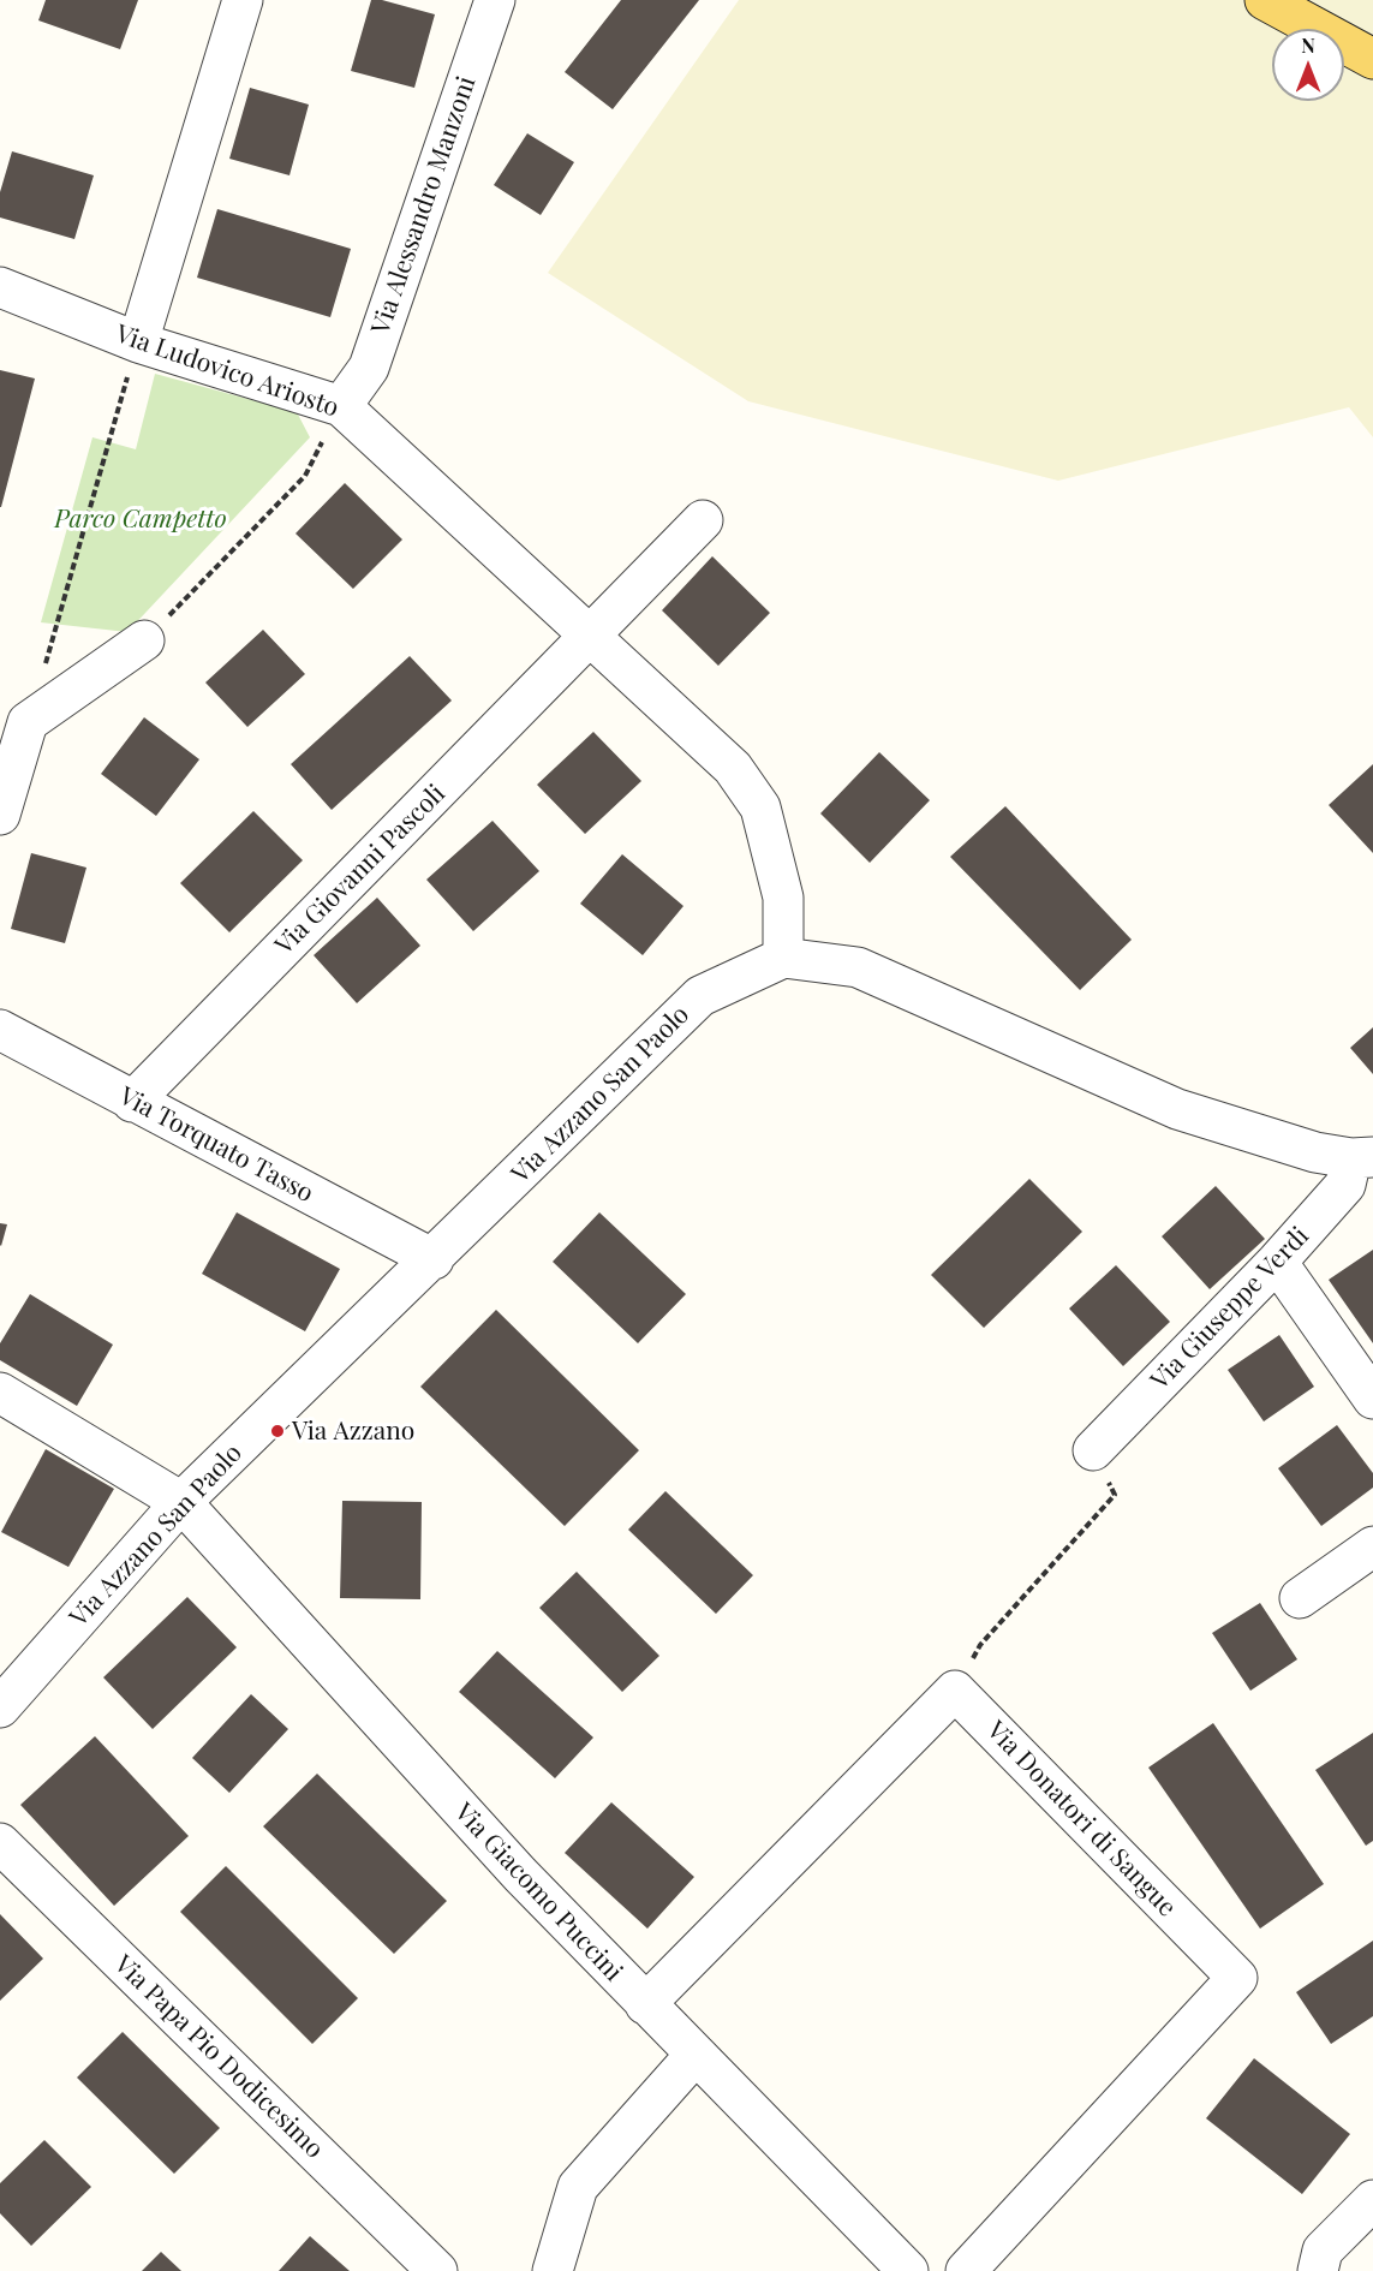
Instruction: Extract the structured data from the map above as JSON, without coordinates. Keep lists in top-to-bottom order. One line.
{"streets":{"street":["Via Alessandro Manzoni","Via Ludovico Ariosto","Via Giovanni Pascoli","Via Azzano San Paolo","Via Torquato Tasso","Via Giuseppe Verdi","Via Donatori di Sangue","Via Giacomo Puccini","Via Papa Pio Dodicesimo"]},"crossings":[["Via Alessandro Manzoni","Via Ludovico Ariosto"],["Via Ludovico Ariosto","Via Giovanni Pascoli"],["Via Ludovico Ariosto","Via Azzano San Paolo"],["Via Giovanni Pascoli","Via Torquato Tasso"],["Via Azzano San Paolo","Via Torquato Tasso"],["Via Azzano San Paolo","Via Giacomo Puccini"]],"parks":["Parco Campetto"],"places":["Via Azzano"],"north":"top"}
